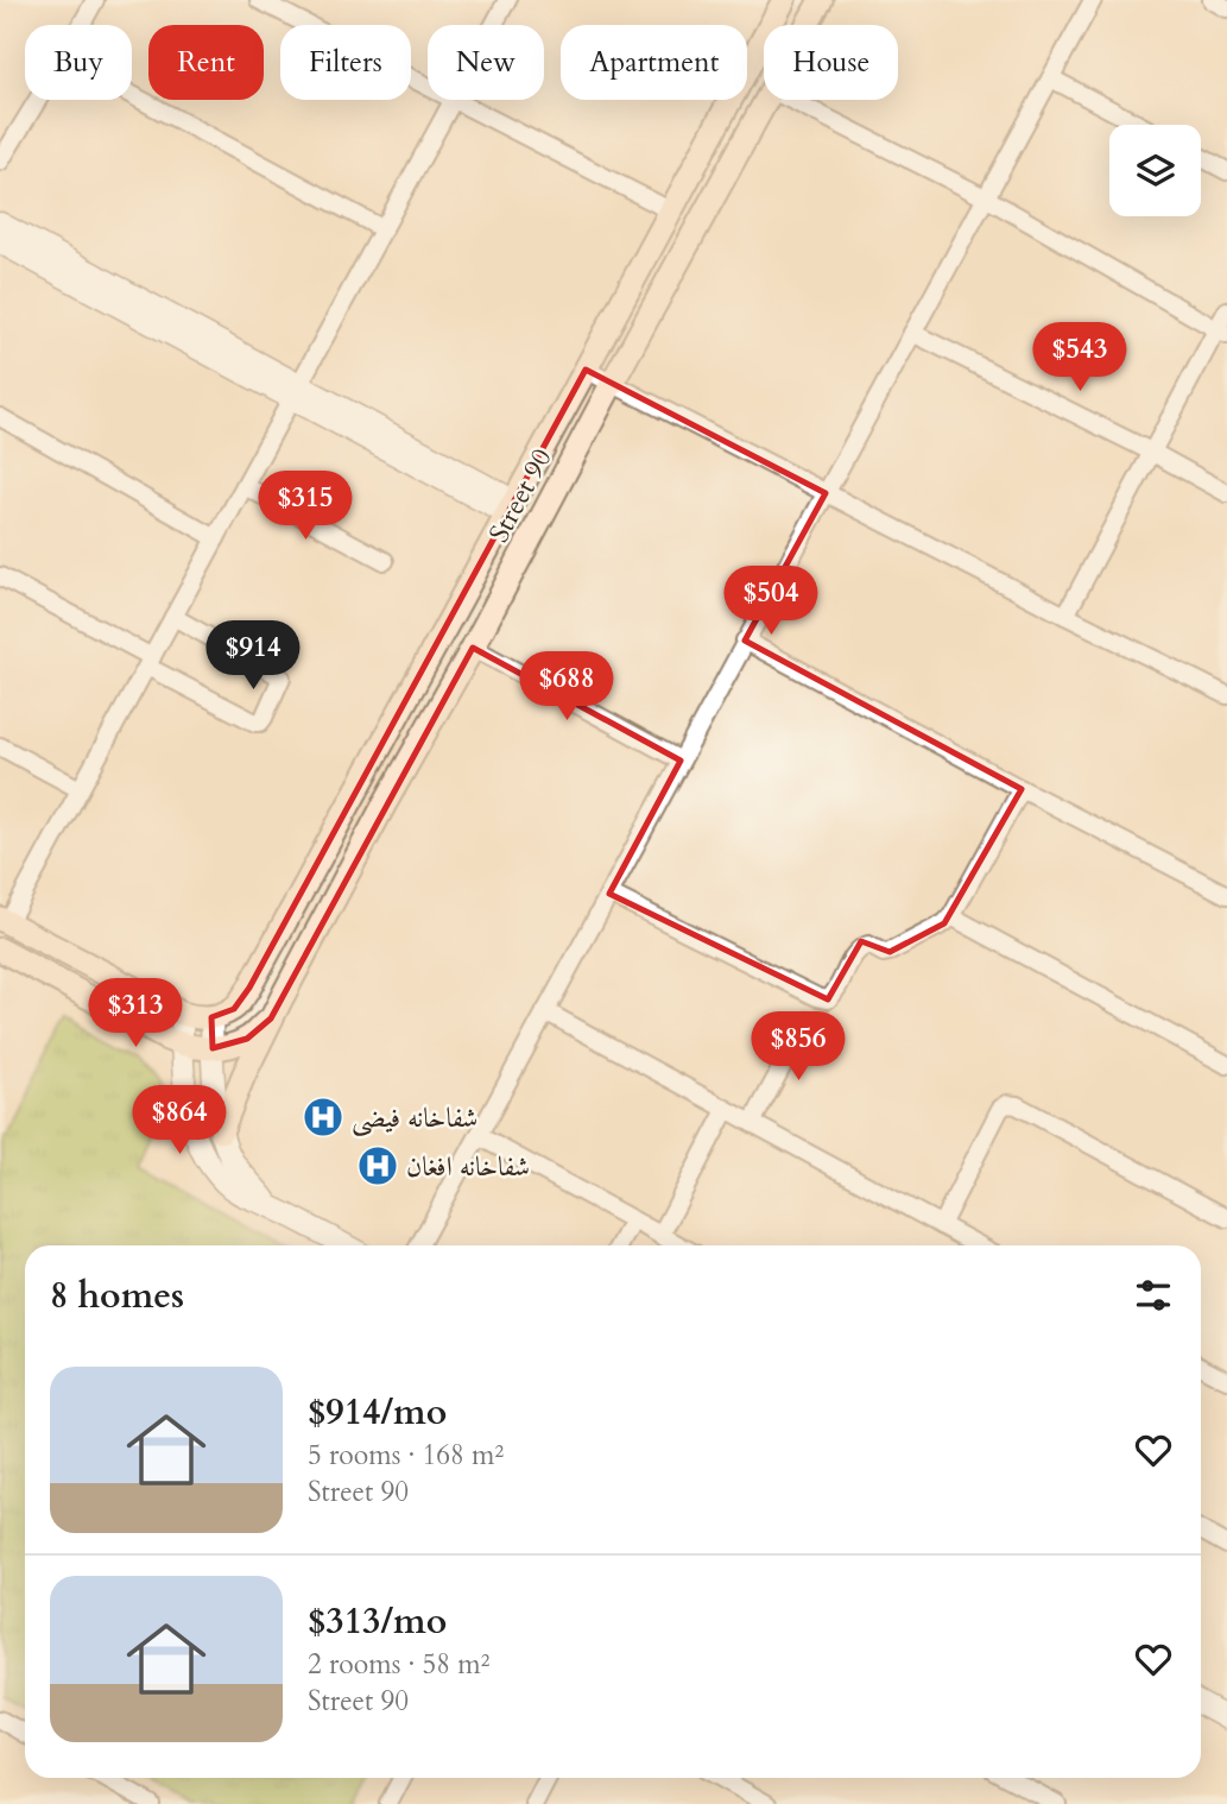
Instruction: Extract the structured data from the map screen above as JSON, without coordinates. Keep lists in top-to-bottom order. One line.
{"streets":{"main road":["Street 90"]},"places":{"hospital":["شفاخانه فیضی","شفاخانه افغان"]},"page":{"chip":["Buy","Rent","Filters","New","Apartment","House"],"price":["$543","$315","$504","$914","$688","$313","$856","$864"],"heading":"8 homes","list":[{"name":"$914/mo","note":"5 rooms · 168 m² · Street 90"},{"name":"$313/mo","note":"2 rooms · 58 m² · Street 90"}]}}
